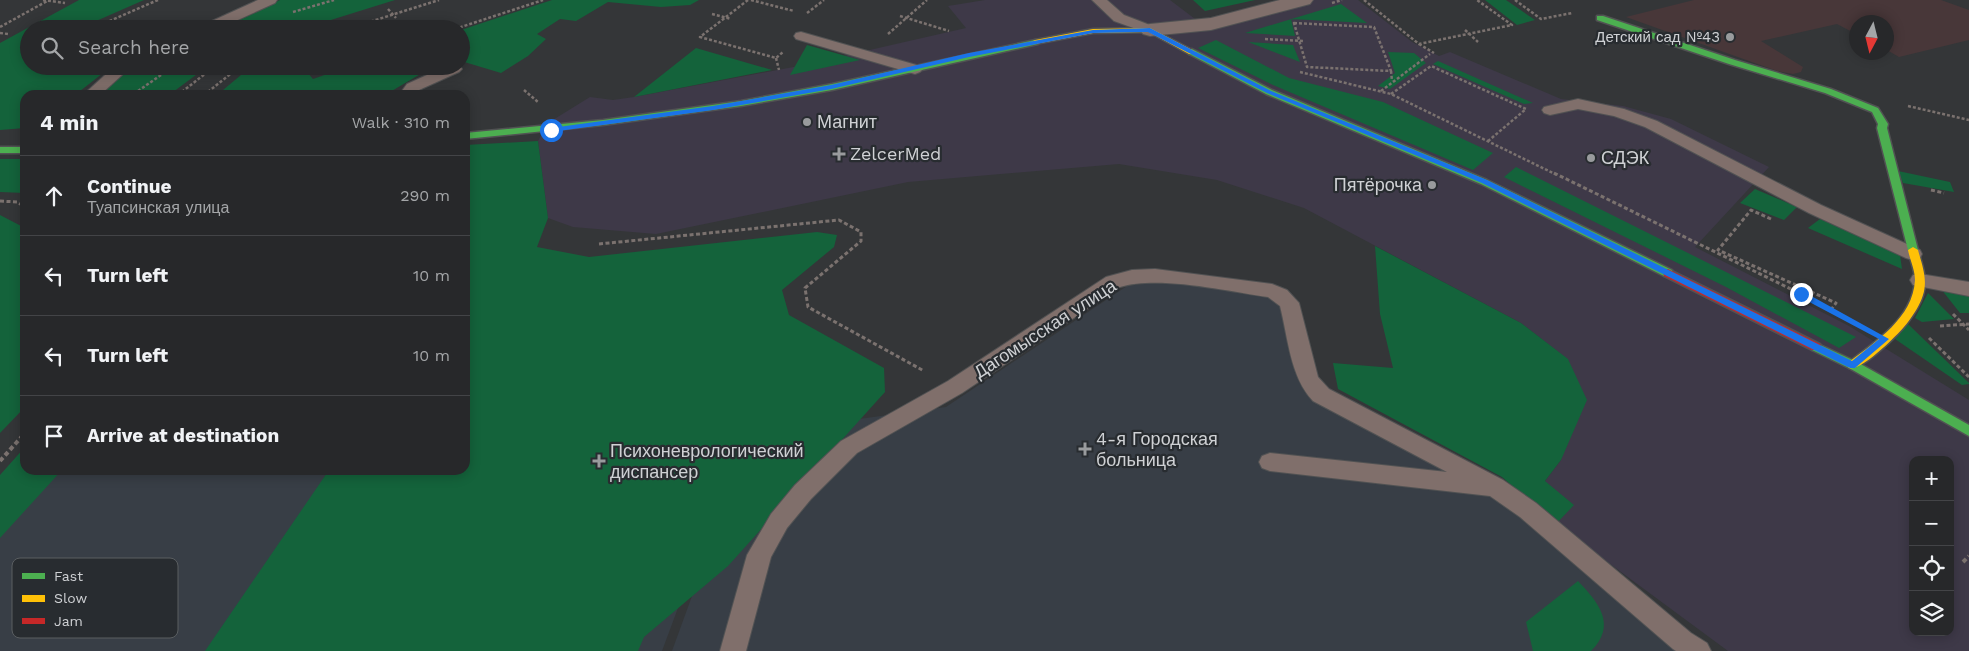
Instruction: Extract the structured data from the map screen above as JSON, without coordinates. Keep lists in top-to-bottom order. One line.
{"streets":{"lane":["Дагомысская улица"]},"places":{"other":["Детский сад №43","Магнит","СДЭК","Пятёрочка"],"health":["ZelcerMed","4-я Городская больница","Психоневрологический диспансер"]},"legend":["Fast","Slow","Jam"],"north":"bottom","page":{"search":"Search here","heading":["4 min","Walk · 310 m"],"list":[["Continue","Туапсинская улица","290 m"],["Turn left","10 m"],["Turn left","10 m"],"Arrive at destination"],"map_buttons":["+","−"]}}
